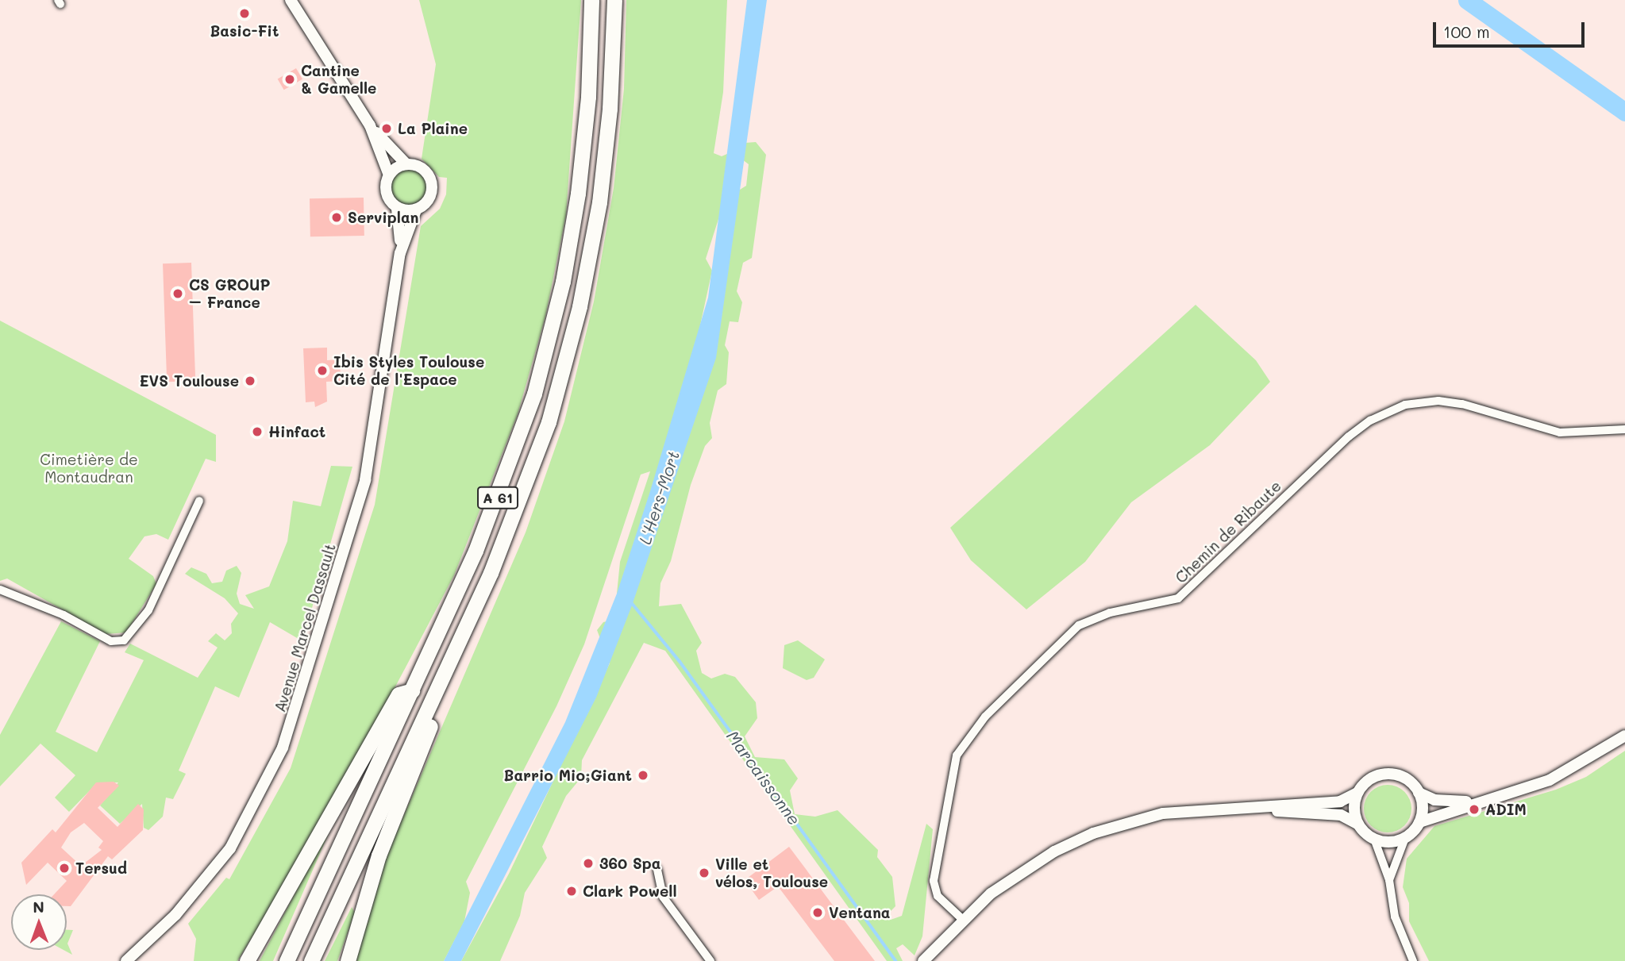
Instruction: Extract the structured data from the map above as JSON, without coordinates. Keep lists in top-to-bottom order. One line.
{"streets":{"highway":["A 61"],"street":["Chemin de Ribaute","Avenue Marcel Dassault"]},"water":["L'Hers-Mort","Marcaissonne"],"parks":["Cimetière de Montaudran"],"places":["Basic-Fit","Cantine & Gamelle","La Plaine","Serviplan","CS GROUP – France","Ibis Styles Toulouse Cité de l'Espace","EVS Toulouse","Hinfact","Barrio Mio;Giant","ADIM","360 Spa","Tersud","Ville et vélos, Toulouse","Clark Powell","Ventana"],"scale_bar":"100 m","north":"top"}
